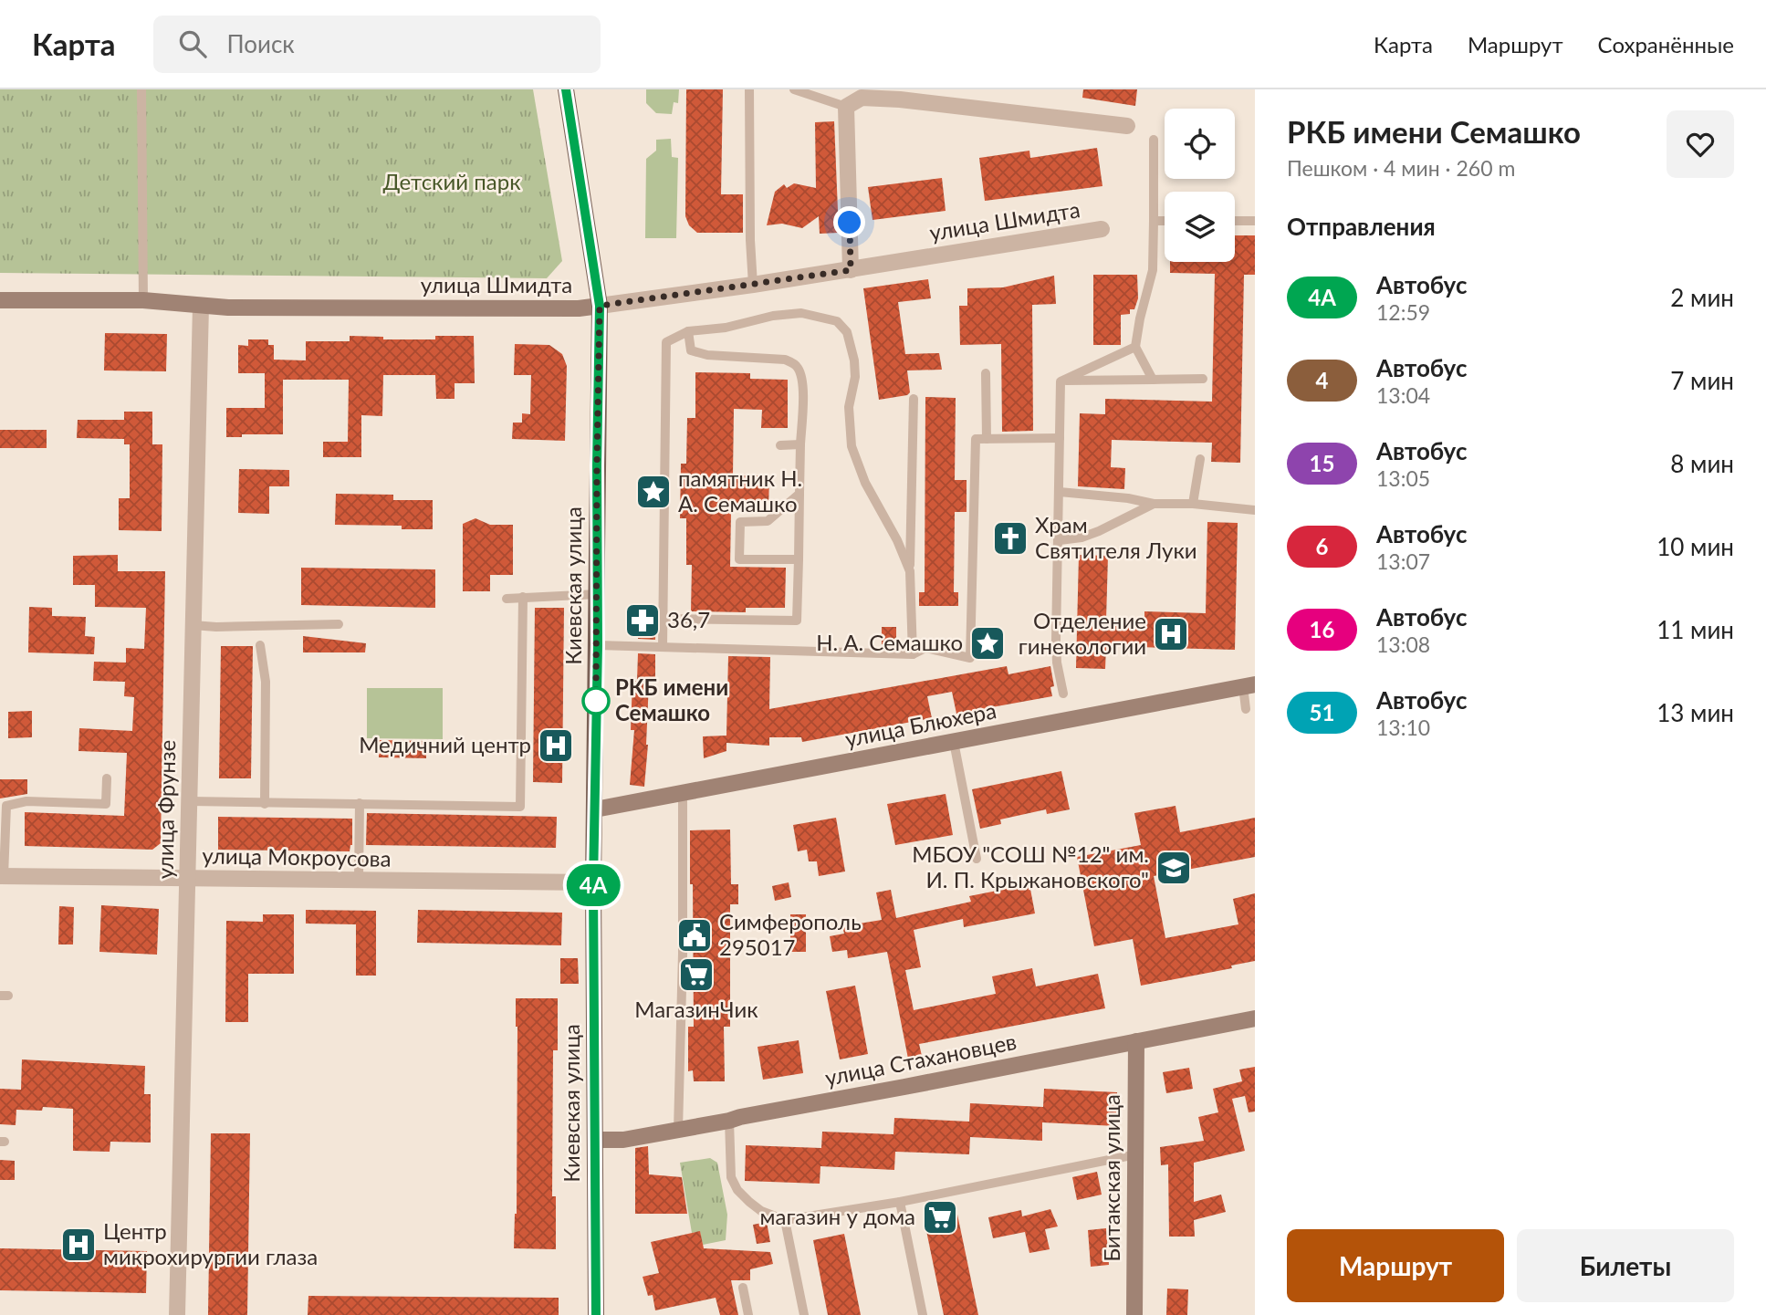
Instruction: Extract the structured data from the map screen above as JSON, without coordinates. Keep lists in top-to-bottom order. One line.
{"streets":{"main road":["Киевская улица"],"street":["улица Шмидта","улица Блюхера","улица Фрунзе","улица Мокроусова","улица Стахановцев","Битакская улица"]},"crossings":[["улица Шмидта","Киевская улица"],["улица Шмидта","улица Фрунзе"],["Киевская улица","улица Блюхера"],["Киевская улица","улица Мокроусова"],["Киевская улица","улица Стахановцев"],["улица Фрунзе","улица Мокроусова"],["улица Стахановцев","Битакская улица"]],"parks":["Детский парк"],"places":{"place":["памятник Н. А. Семашко","Н. А. Семашко"],"church":["Храм Святителя Луки"],"pharmacy":["36,7"],"hospital":["Отделение гинекологии","Медичний центр","Центр микрохирургии глаза"],"other":["РКБ имени Семашко"],"school or university":["МБОУ \"СОШ №12\" им. И. П. Крыжановского\""],"public building":["Симферополь 295017"],"supermarket":["МагазинЧик","магазин у дома"]},"lines":["bus line 4А"],"page":{"header":"Карта","search":"Поиск","nav":["Карта","Маршрут","Сохранённые"],"on_map":"4А","heading":[["РКБ имени Семашко","Пешком · 4 мин · 260 m"],"Отправления"],"list":[{"mark":"4А","name":"Автобус","note":"12:59","value":"2 мин"},{"mark":"4","name":"Автобус","note":"13:04","value":"7 мин"},{"mark":"15","name":"Автобус","note":"13:05","value":"8 мин"},{"mark":"6","name":"Автобус","note":"13:07","value":"10 мин"},{"mark":"16","name":"Автобус","note":"13:08","value":"11 мин"},{"mark":"51","name":"Автобус","note":"13:10","value":"13 мин"}],"buttons":["Маршрут","Билеты"]}}
